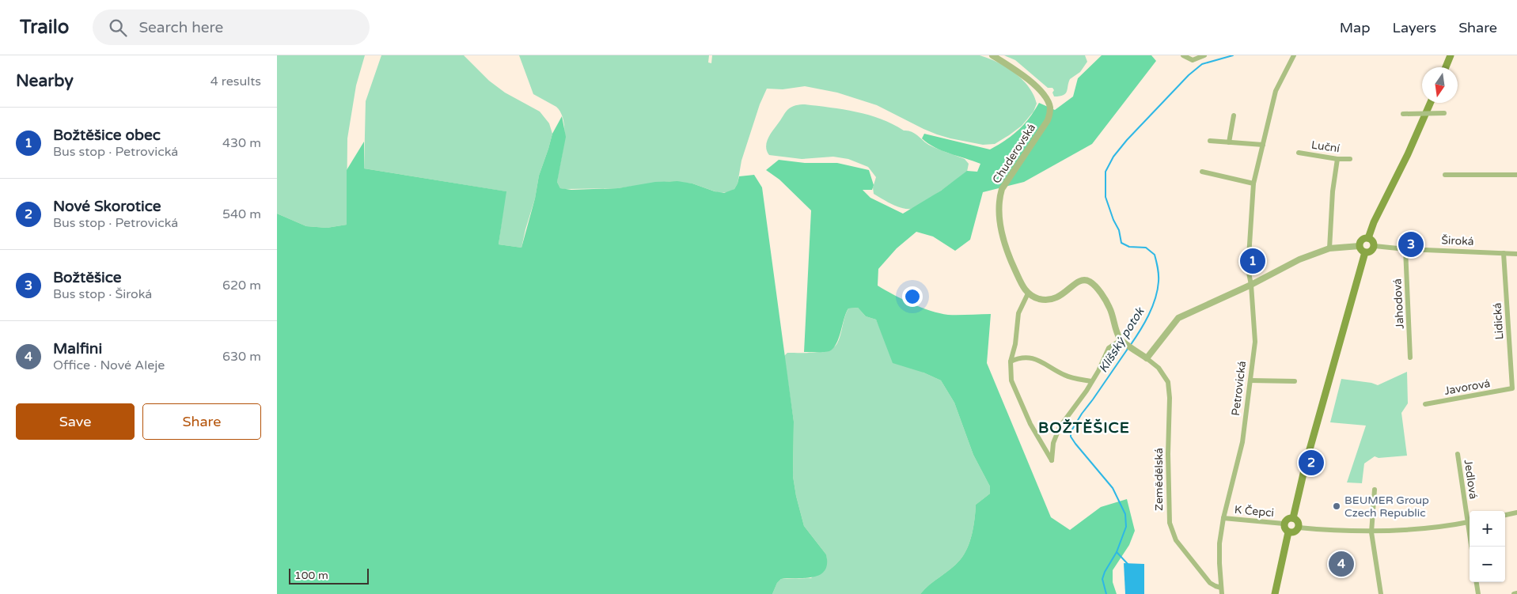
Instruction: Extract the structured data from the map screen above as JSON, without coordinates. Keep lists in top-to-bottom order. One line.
{"streets":{"street":["Luční","Chuderovská","Široká","Jahodová","Lidická","Javorová","Petrovická","Zemědělská","Jedlová","K Čepci"]},"crossings":[["Široká","Jahodová"],["Široká","Lidická"],["Lidická","Javorová"],["Petrovická","Zemědělská"],["Petrovická","K Čepci"]],"districts":["BOŽTĚŠICE"],"water":["Klíšský potok"],"places":["BEUMER Group Czech Republic"],"scale_bar":"100 m","north":"bottom","page":{"header":"Trailo","search":"Search here","nav":["Map","Layers","Share"],"heading":["Nearby","4 results"],"list":[{"mark":"1","name":"Božtěšice obec","note":"Bus stop · Petrovická","value":"430 m"},{"mark":"2","name":"Nové Skorotice","note":"Bus stop · Petrovická","value":"540 m"},{"mark":"3","name":"Božtěšice","note":"Bus stop · Široká","value":"620 m"},{"mark":"4","name":"Malfini","note":"Office · Nové Aleje","value":"630 m"}],"pins":["3","1","2","4"],"buttons":["Save","Share"],"map_buttons":["+","−"],"scale":"100 m"}}
